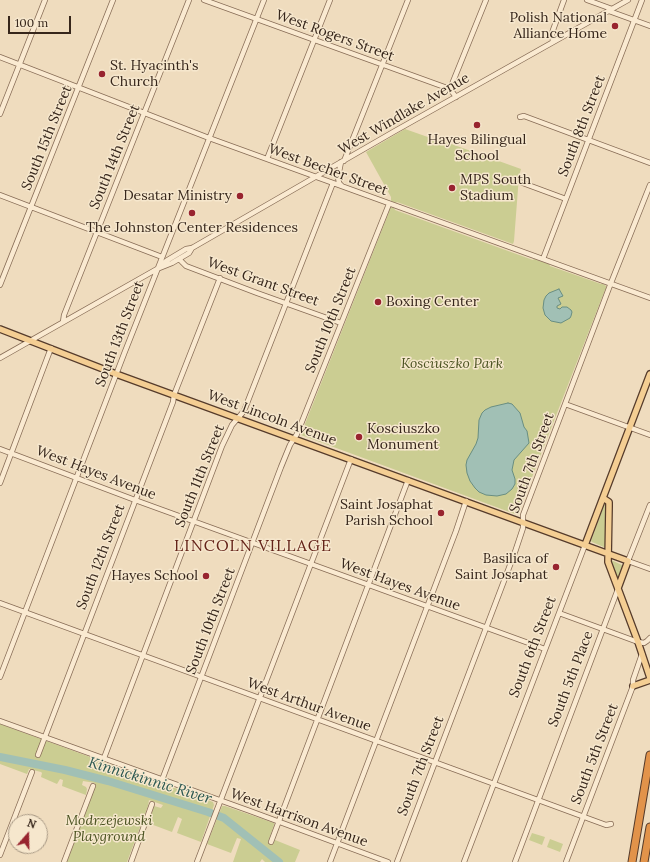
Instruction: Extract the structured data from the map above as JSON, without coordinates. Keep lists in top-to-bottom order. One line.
{"streets":{"main road":["West Lincoln Avenue","South 6th Street","South 5th Place"],"street":["West Rogers Street","West Windlake Avenue","South 8th Street","South 15th Street","South 14th Street","West Becher Street","West Grant Street","South 10th Street","South 13th Street","South 7th Street","West Hayes Avenue","South 11th Street","South 12th Street","West Arthur Avenue","South 5th Street","West Harrison Avenue"]},"crossings":[["West Rogers Street","South 13th Street"],["West Windlake Avenue","South 14th Street"],["West Windlake Avenue","West Becher Street"],["West Windlake Avenue","West Grant Street"],["West Windlake Avenue","South 13th Street"],["West Windlake Avenue","West Lincoln Avenue"],["South 8th Street","West Becher Street"],["South 15th Street","West Becher Street"],["South 14th Street","West Becher Street"],["West Becher Street","South 10th Street"],["West Becher Street","South 13th Street"],["West Becher Street","South 7th Street"],["West Becher Street","South 11th Street"],["West Grant Street","South 10th Street"],["West Grant Street","South 11th Street"],["West Grant Street","South 12th Street"],["South 10th Street","West Lincoln Avenue"],["South 10th Street","West Hayes Avenue"],["South 10th Street","West Arthur Avenue"],["South 10th Street","West Harrison Avenue"],["South 13th Street","West Lincoln Avenue"],["South 13th Street","West Hayes Avenue"],["South 13th Street","West Arthur Avenue"],["West Lincoln Avenue","South 7th Street"],["West Lincoln Avenue","South 11th Street"],["West Lincoln Avenue","South 12th Street"],["West Lincoln Avenue","South 6th Street"],["West Lincoln Avenue","South 5th Place"],["South 7th Street","West Hayes Avenue"],["South 7th Street","West Arthur Avenue"],["West Hayes Avenue","South 11th Street"],["West Hayes Avenue","South 12th Street"],["West Hayes Avenue","South 6th Street"],["South 11th Street","West Arthur Avenue"],["South 11th Street","West Harrison Avenue"],["South 12th Street","West Arthur Avenue"],["South 12th Street","West Harrison Avenue"],["South 6th Street","West Arthur Avenue"],["South 5th Place","West Arthur Avenue"],["West Arthur Avenue","South 5th Street"]],"districts":["LINCOLN VILLAGE"],"water":["Kinnickinnic River"],"parks":["Kosciuszko Park","Modrzejewski Playground"],"places":["Polish National Alliance Home","St. Hyacinth's Church","Hayes Bilingual School","MPS South Stadium","Desatar Ministry","The Johnston Center Residences","Boxing Center","Kosciuszko Monument","Saint Josaphat Parish School","Basilica of Saint Josaphat","Hayes School"],"scale_bar":"100 m","north":"top"}
